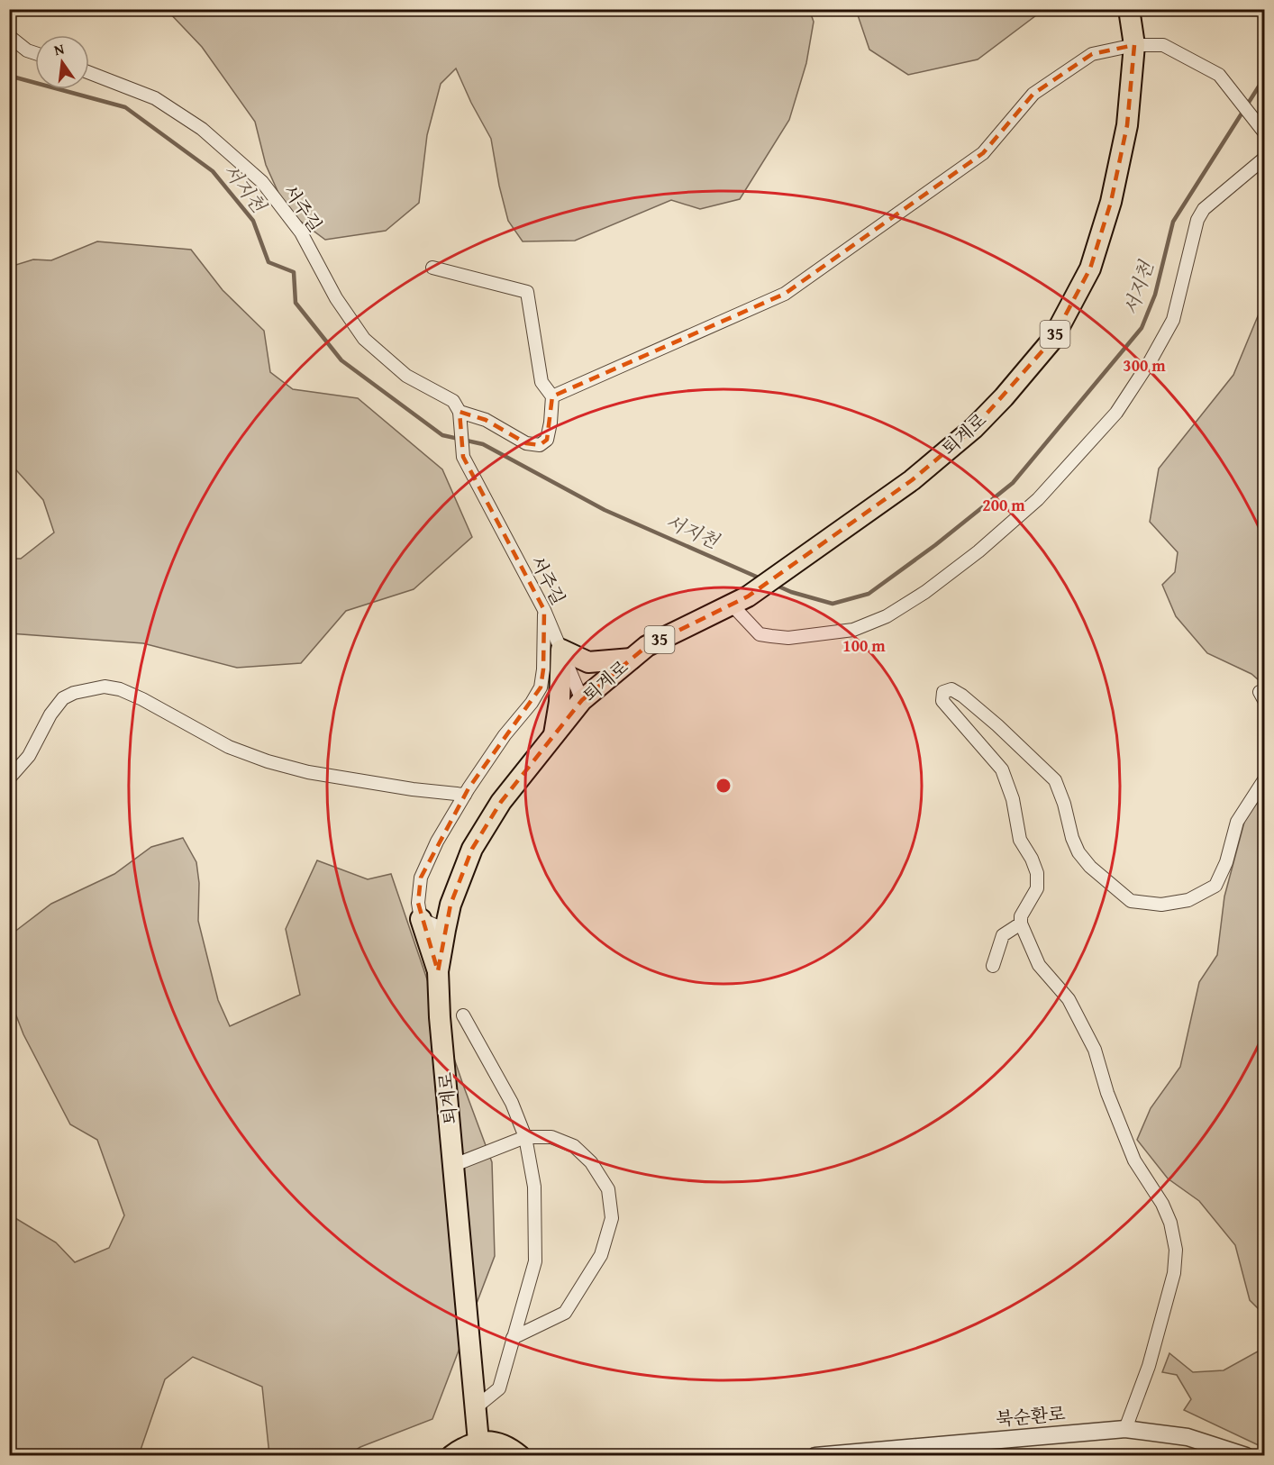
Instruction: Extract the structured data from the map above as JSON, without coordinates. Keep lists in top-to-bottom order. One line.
{"streets":{"main road":["35","퇴계로"],"street":["서주길","북순환로"]},"crossings":[["서주길","퇴계로"]],"water":["서지천"],"north":"top","rings":["300 m","200 m","100 m"]}
